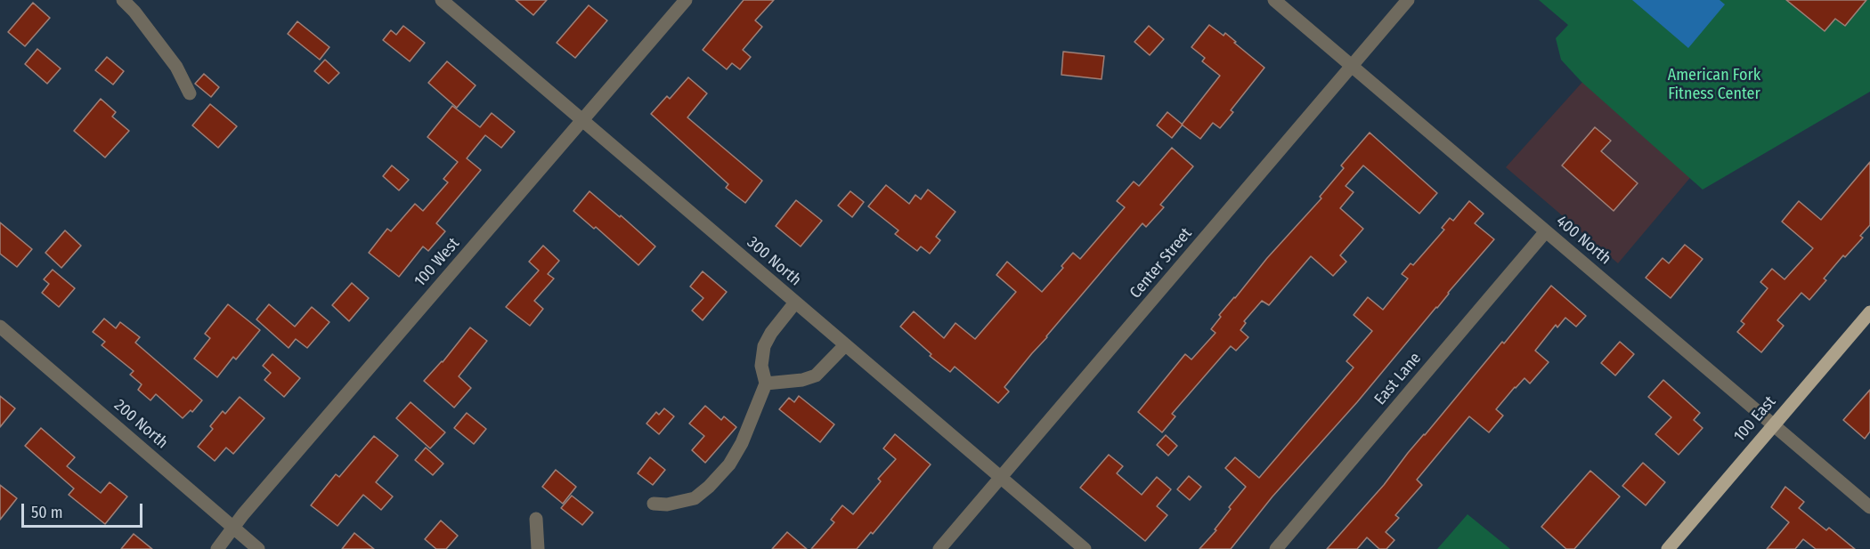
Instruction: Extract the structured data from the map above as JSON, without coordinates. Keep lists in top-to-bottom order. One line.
{"streets":{"main road":["100 East"],"street":["400 North","300 North","100 West","Center Street","East Lane","200 North"]},"crossings":[["400 North","Center Street"],["400 North","East Lane"],["400 North","100 East"],["300 North","100 West"],["300 North","Center Street"],["100 West","200 North"]],"parks":["American Fork Fitness Center"],"scale_bar":"50 m"}
